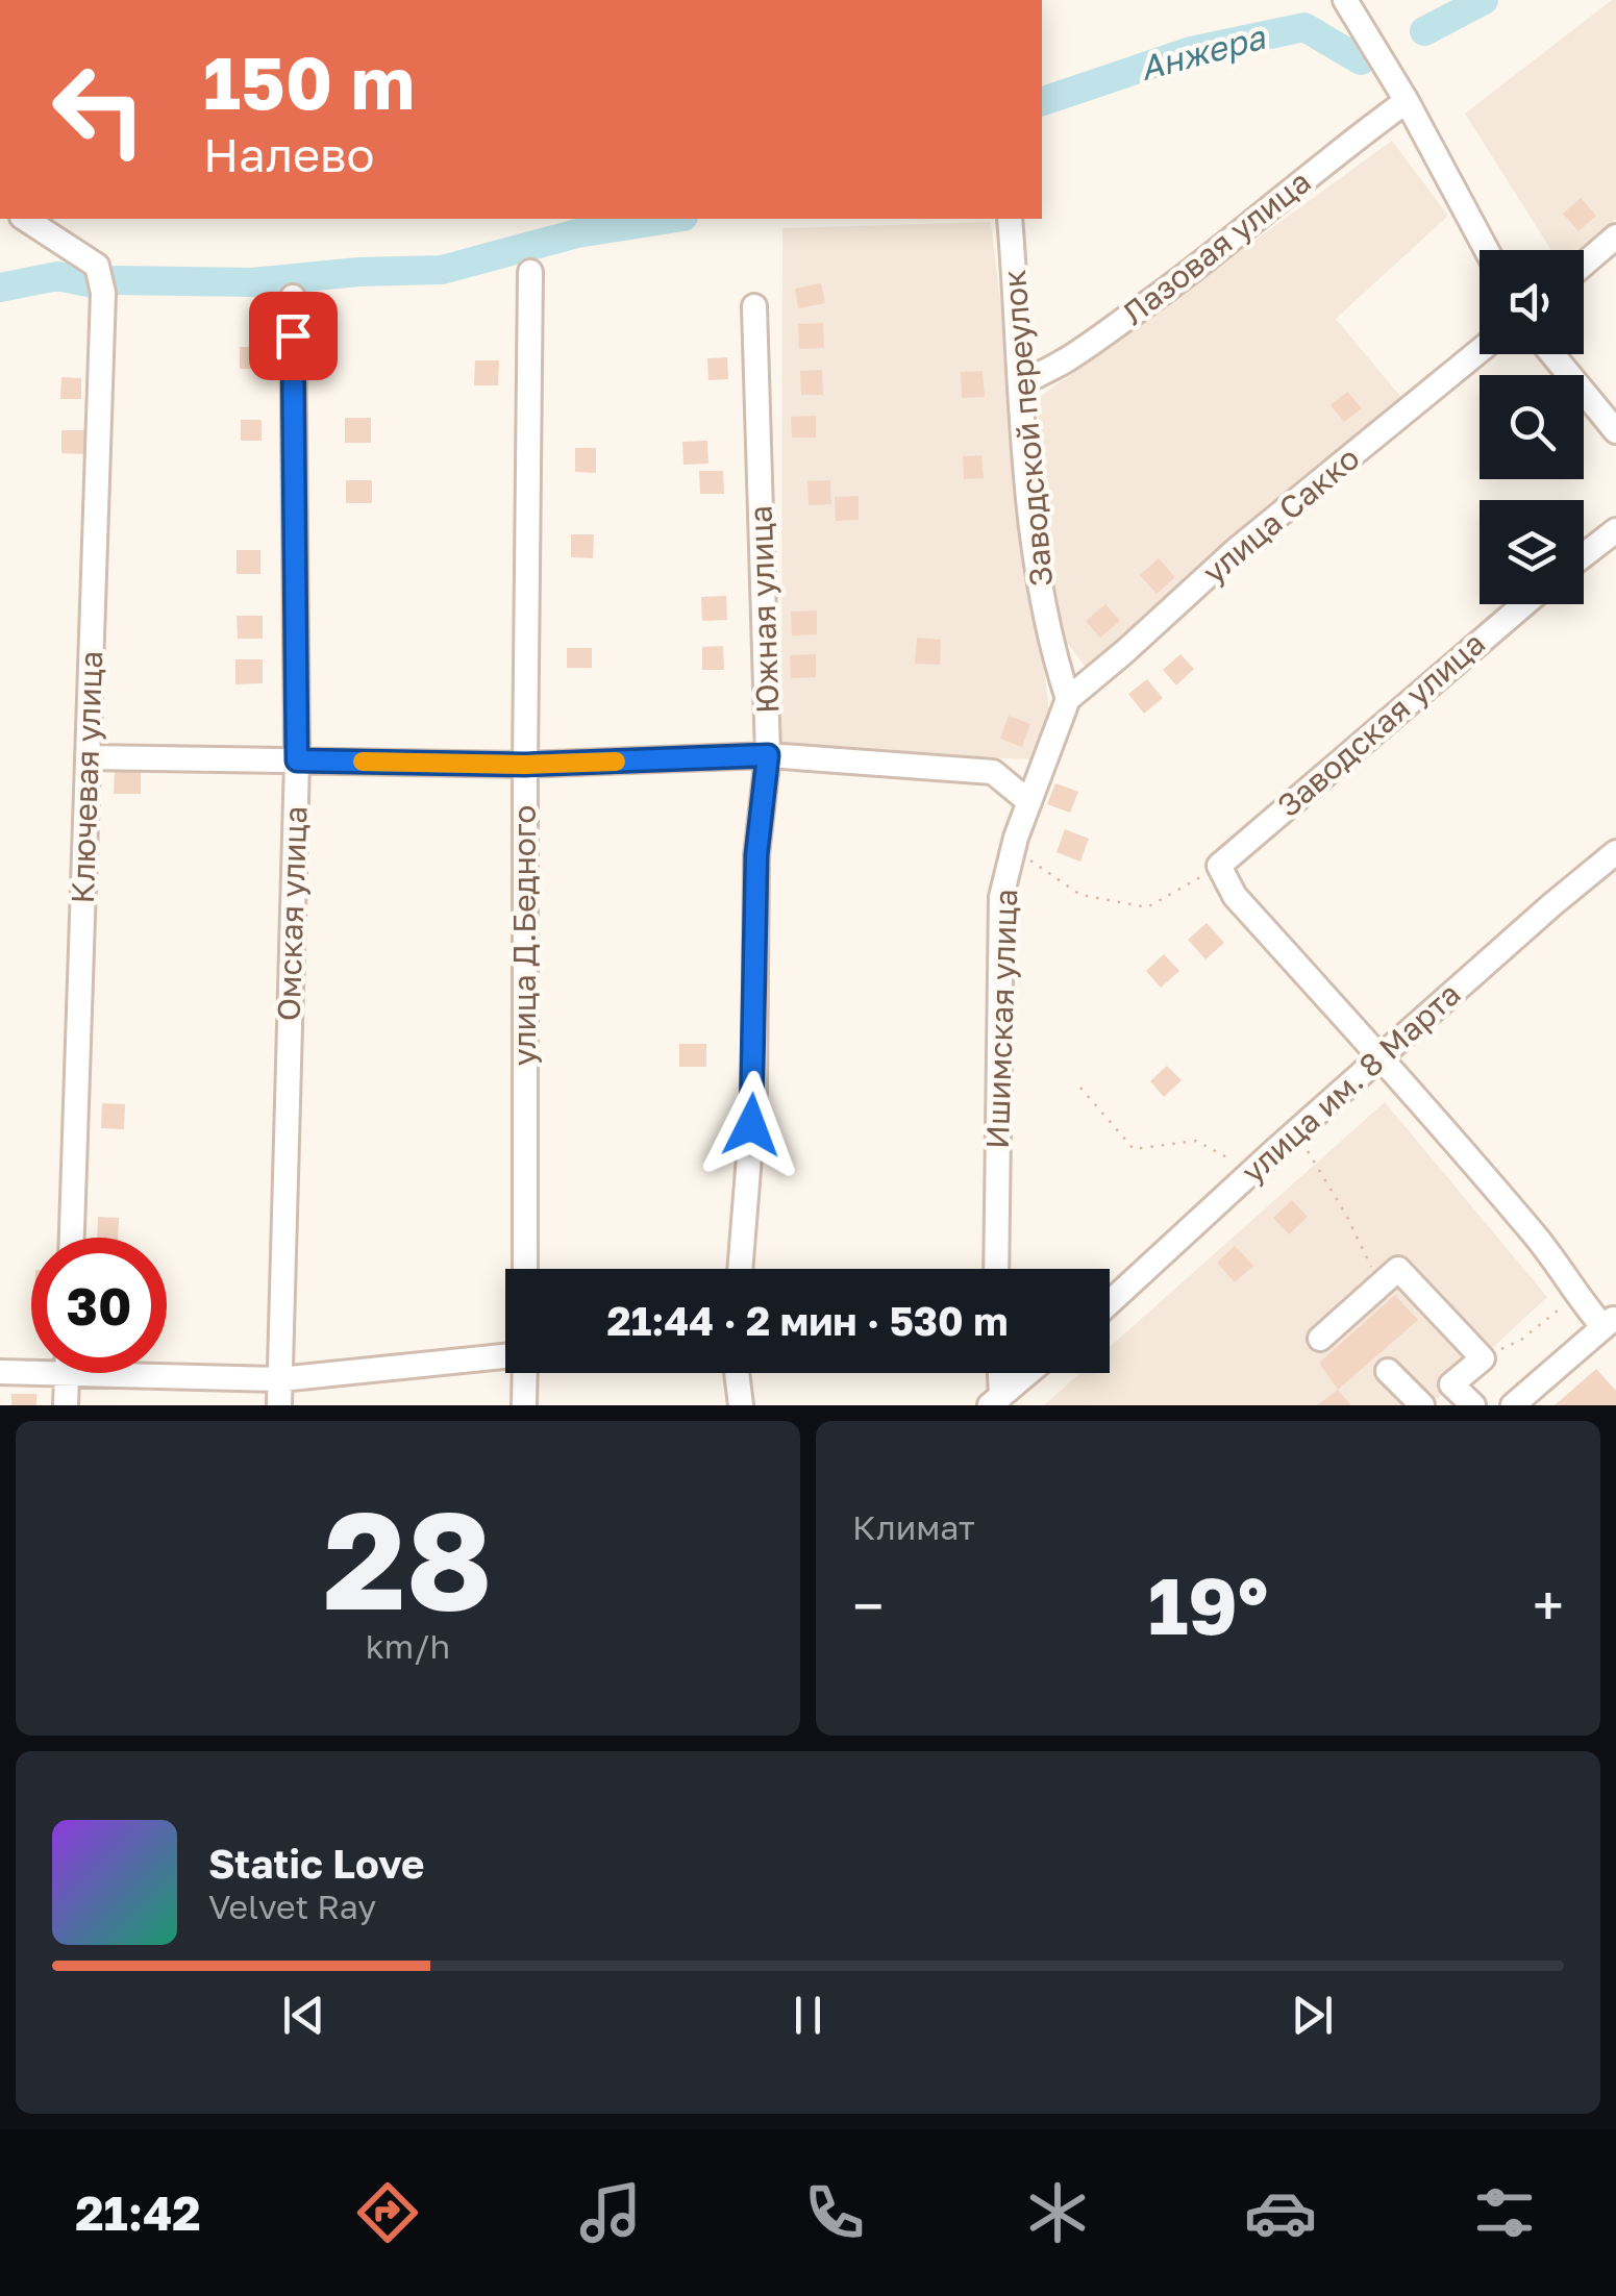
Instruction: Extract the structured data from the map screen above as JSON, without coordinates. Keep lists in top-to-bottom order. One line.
{"streets":{"street":["Лазовая улица","Заводской переулок","улица Сакко","Южная улица","Заводская улица","Ключевая улица","Омская улица","улица Д.Бедного","Ишимская улица","улица им. 8 Марта"]},"crossings":[["Лазовая улица","Заводской переулок"],["Заводской переулок","улица Сакко"],["Заводской переулок","Ишимская улица"],["улица Сакко","Ишимская улица"]],"water":["Анжера"],"page":{"turn":["150 m","Налево"],"limit":"30","trip":"21:44 · 2 мин · 530 m","tile":[["28","km/h"],"Климат"],"heat":["−","19°","+"],"song":["Static Love","Velvet Ray"],"tabs":"21:42"}}
